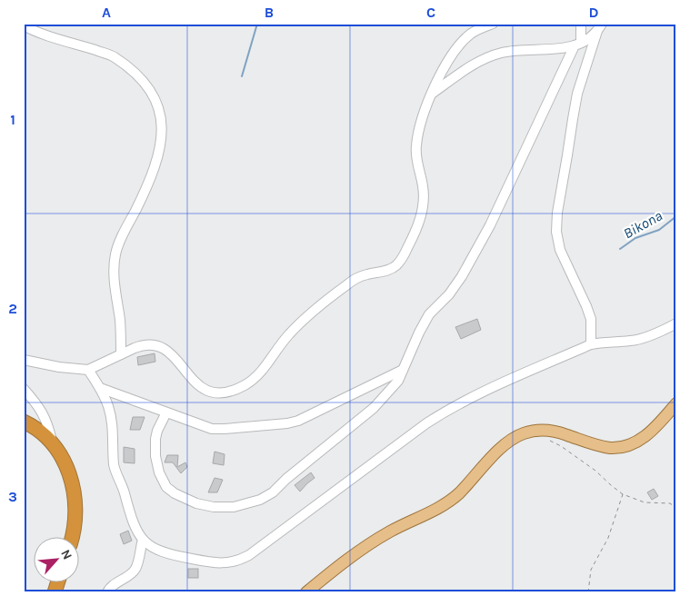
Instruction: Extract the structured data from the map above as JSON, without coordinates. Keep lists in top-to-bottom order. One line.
{"water":["Bikona"],"north":"top right","grid":{"columns":["A","B","C","D"],"rows":["1","2","3"]}}
